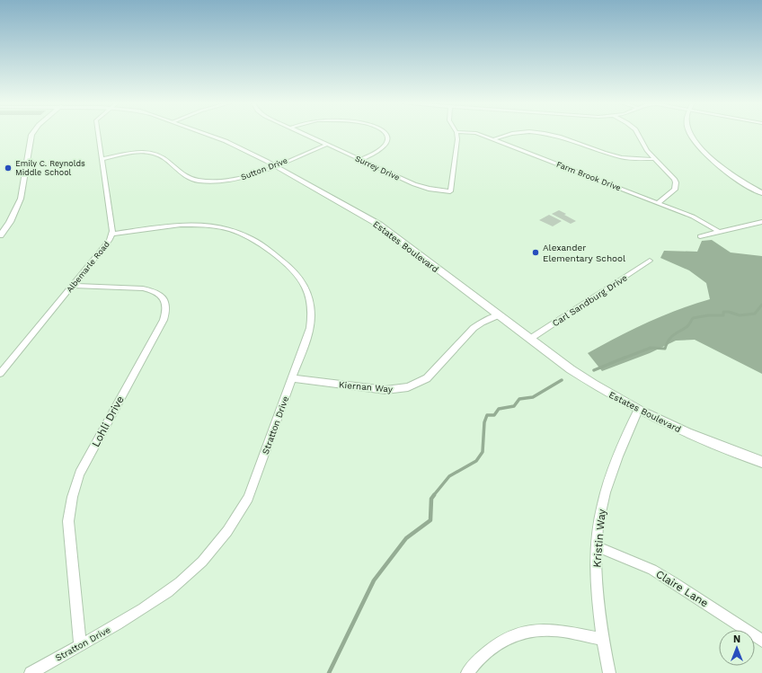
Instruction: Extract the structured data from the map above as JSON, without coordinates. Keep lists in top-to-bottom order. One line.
{"streets":{"street":["Surrey Drive","Sutton Drive","Farm Brook Drive","Estates Boulevard","Albemarle Road","Carl Sandburg Drive","Kiernan Way","Lohli Drive","Stratton Drive","Kristin Way","Claire Lane"]},"crossings":[["Surrey Drive","Sutton Drive"],["Sutton Drive","Estates Boulevard"],["Sutton Drive","Albemarle Road"],["Estates Boulevard","Carl Sandburg Drive"],["Estates Boulevard","Kiernan Way"],["Estates Boulevard","Kristin Way"],["Albemarle Road","Lohli Drive"],["Albemarle Road","Stratton Drive"],["Kiernan Way","Stratton Drive"],["Lohli Drive","Stratton Drive"],["Kristin Way","Claire Lane"]],"places":["Emily C. Reynolds Middle School","Alexander Elementary School"],"north":"top"}
